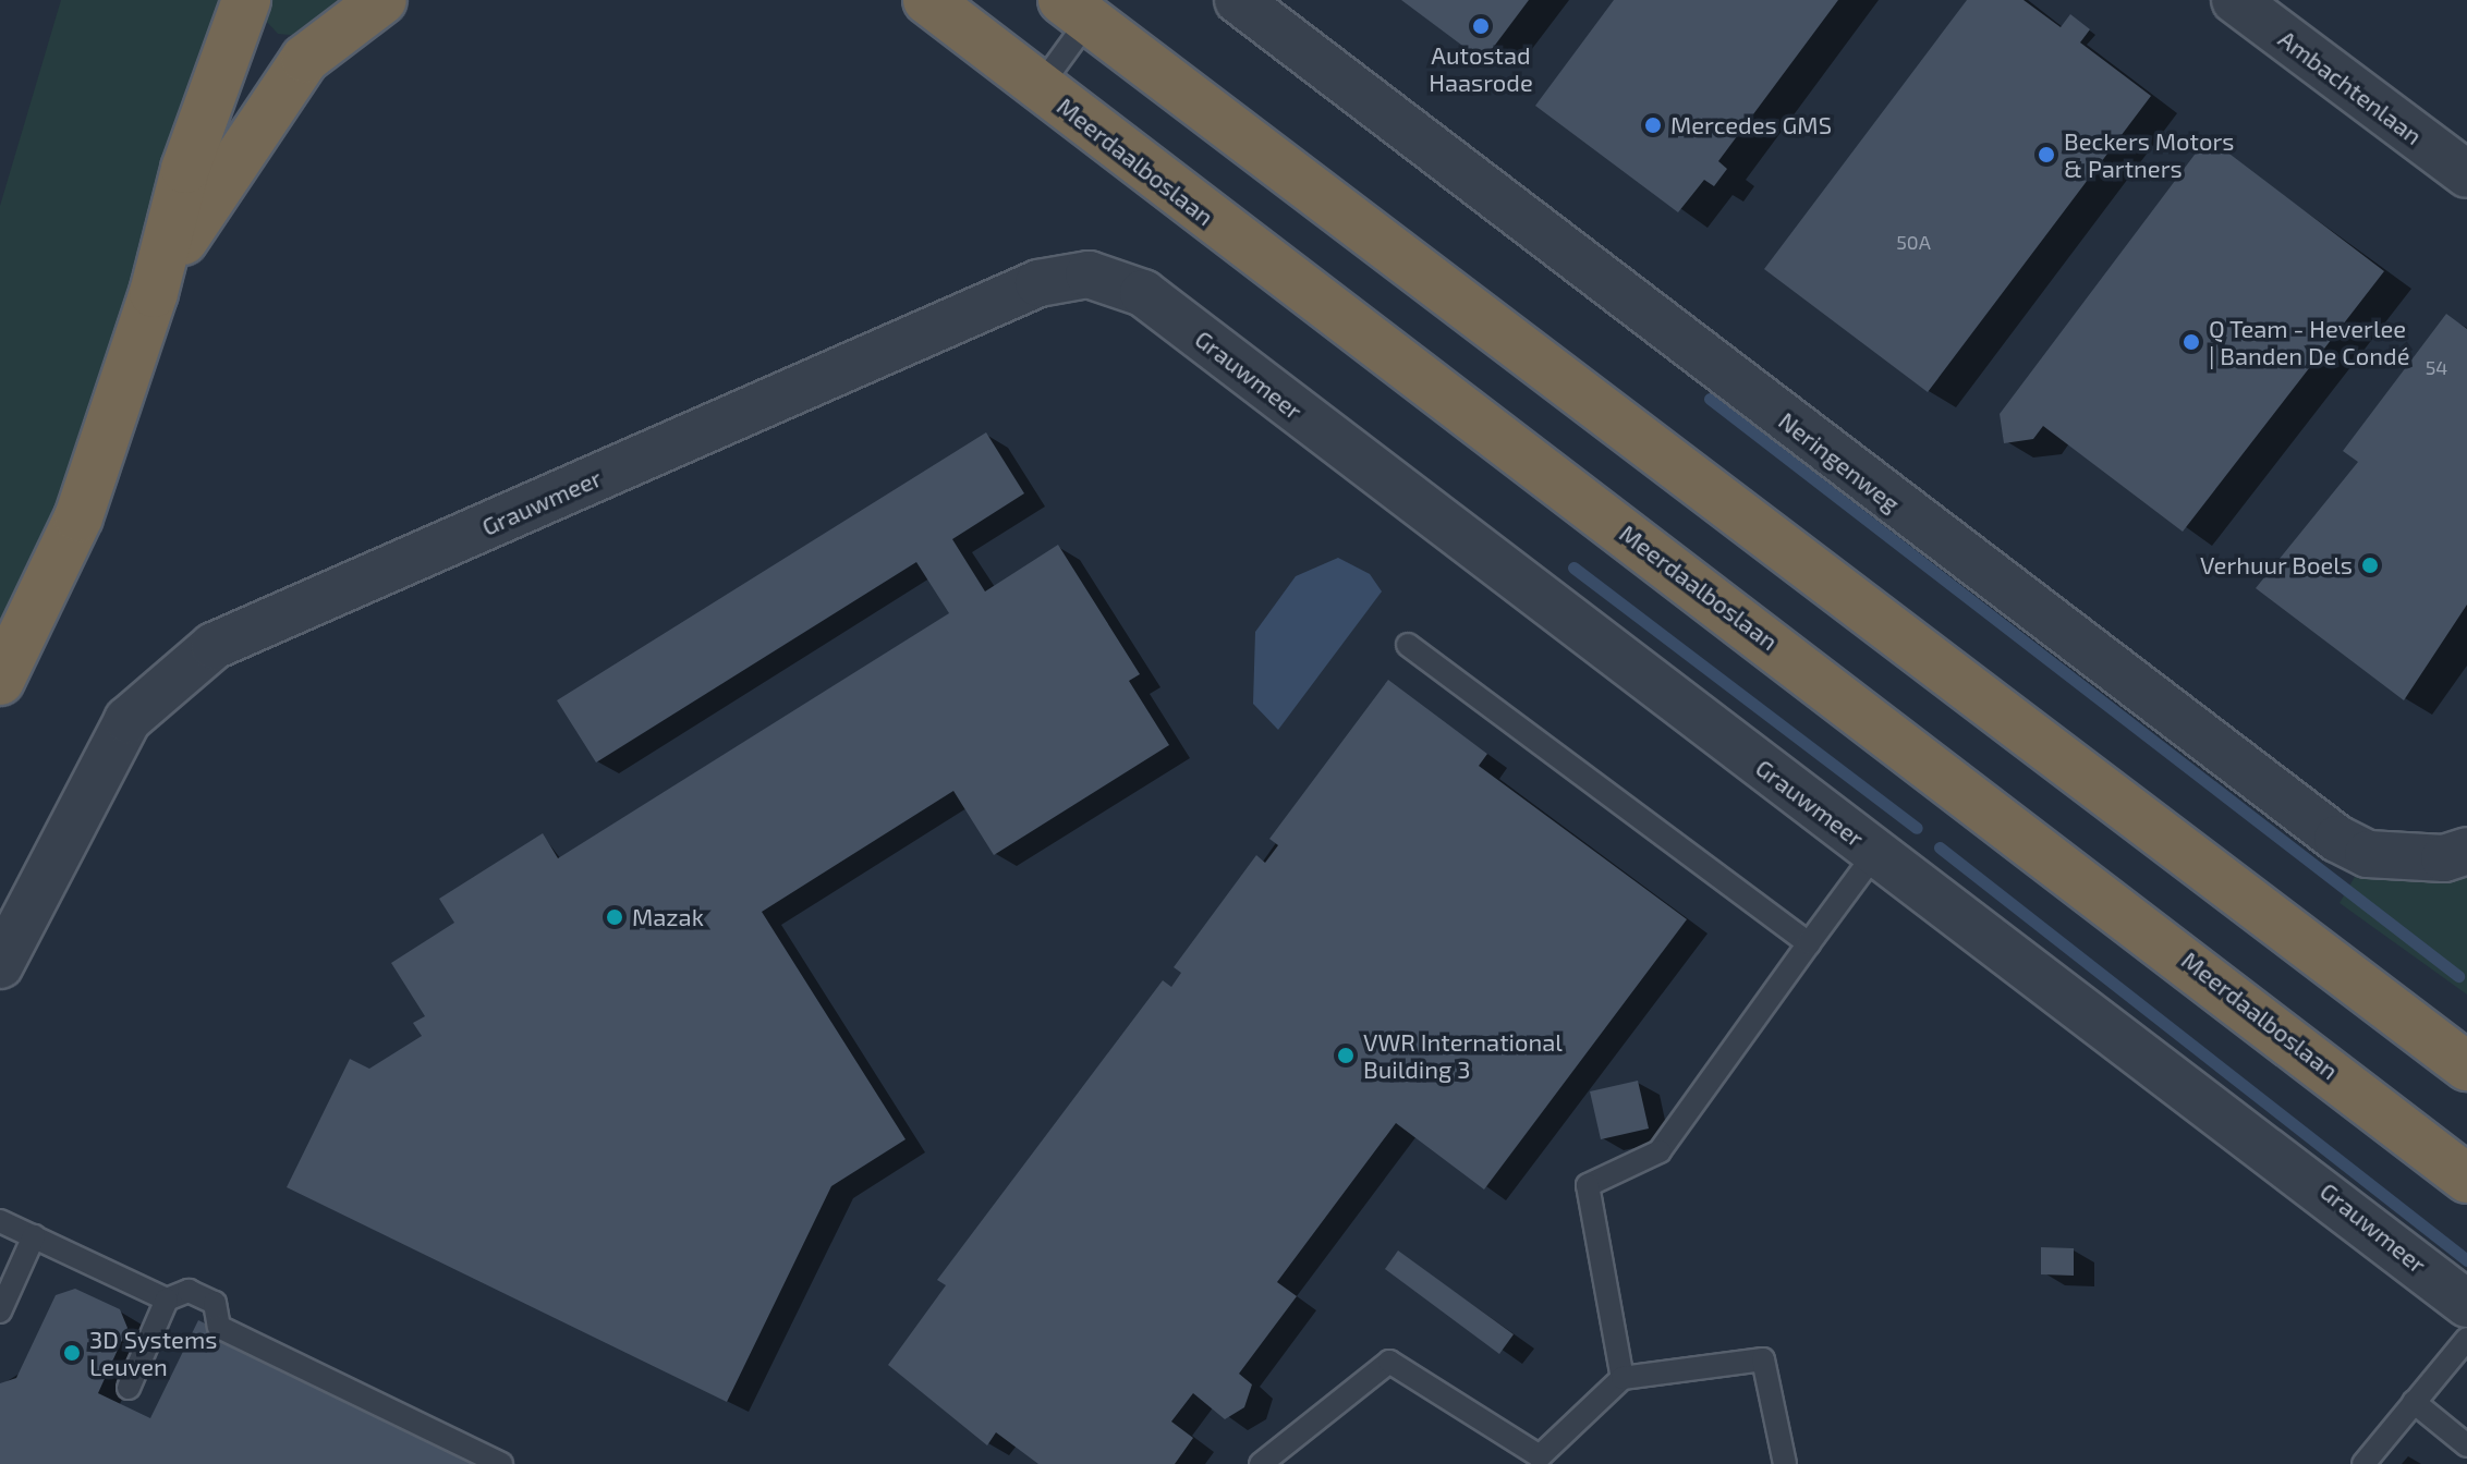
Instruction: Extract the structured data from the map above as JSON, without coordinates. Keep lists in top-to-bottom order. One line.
{"streets":{"highway":["Meerdaalboslaan"],"street":["Ambachtenlaan","Grauwmeer","Neringenweg"]},"places":["Autostad Haasrode","Mercedes GMS","Beckers Motors & Partners","Q Team - Heverlee | Banden De Condé","Verhuur Boels","Mazak","VWR International Building 3","3D Systems Leuven"],"house_numbers":["50A","54"]}
